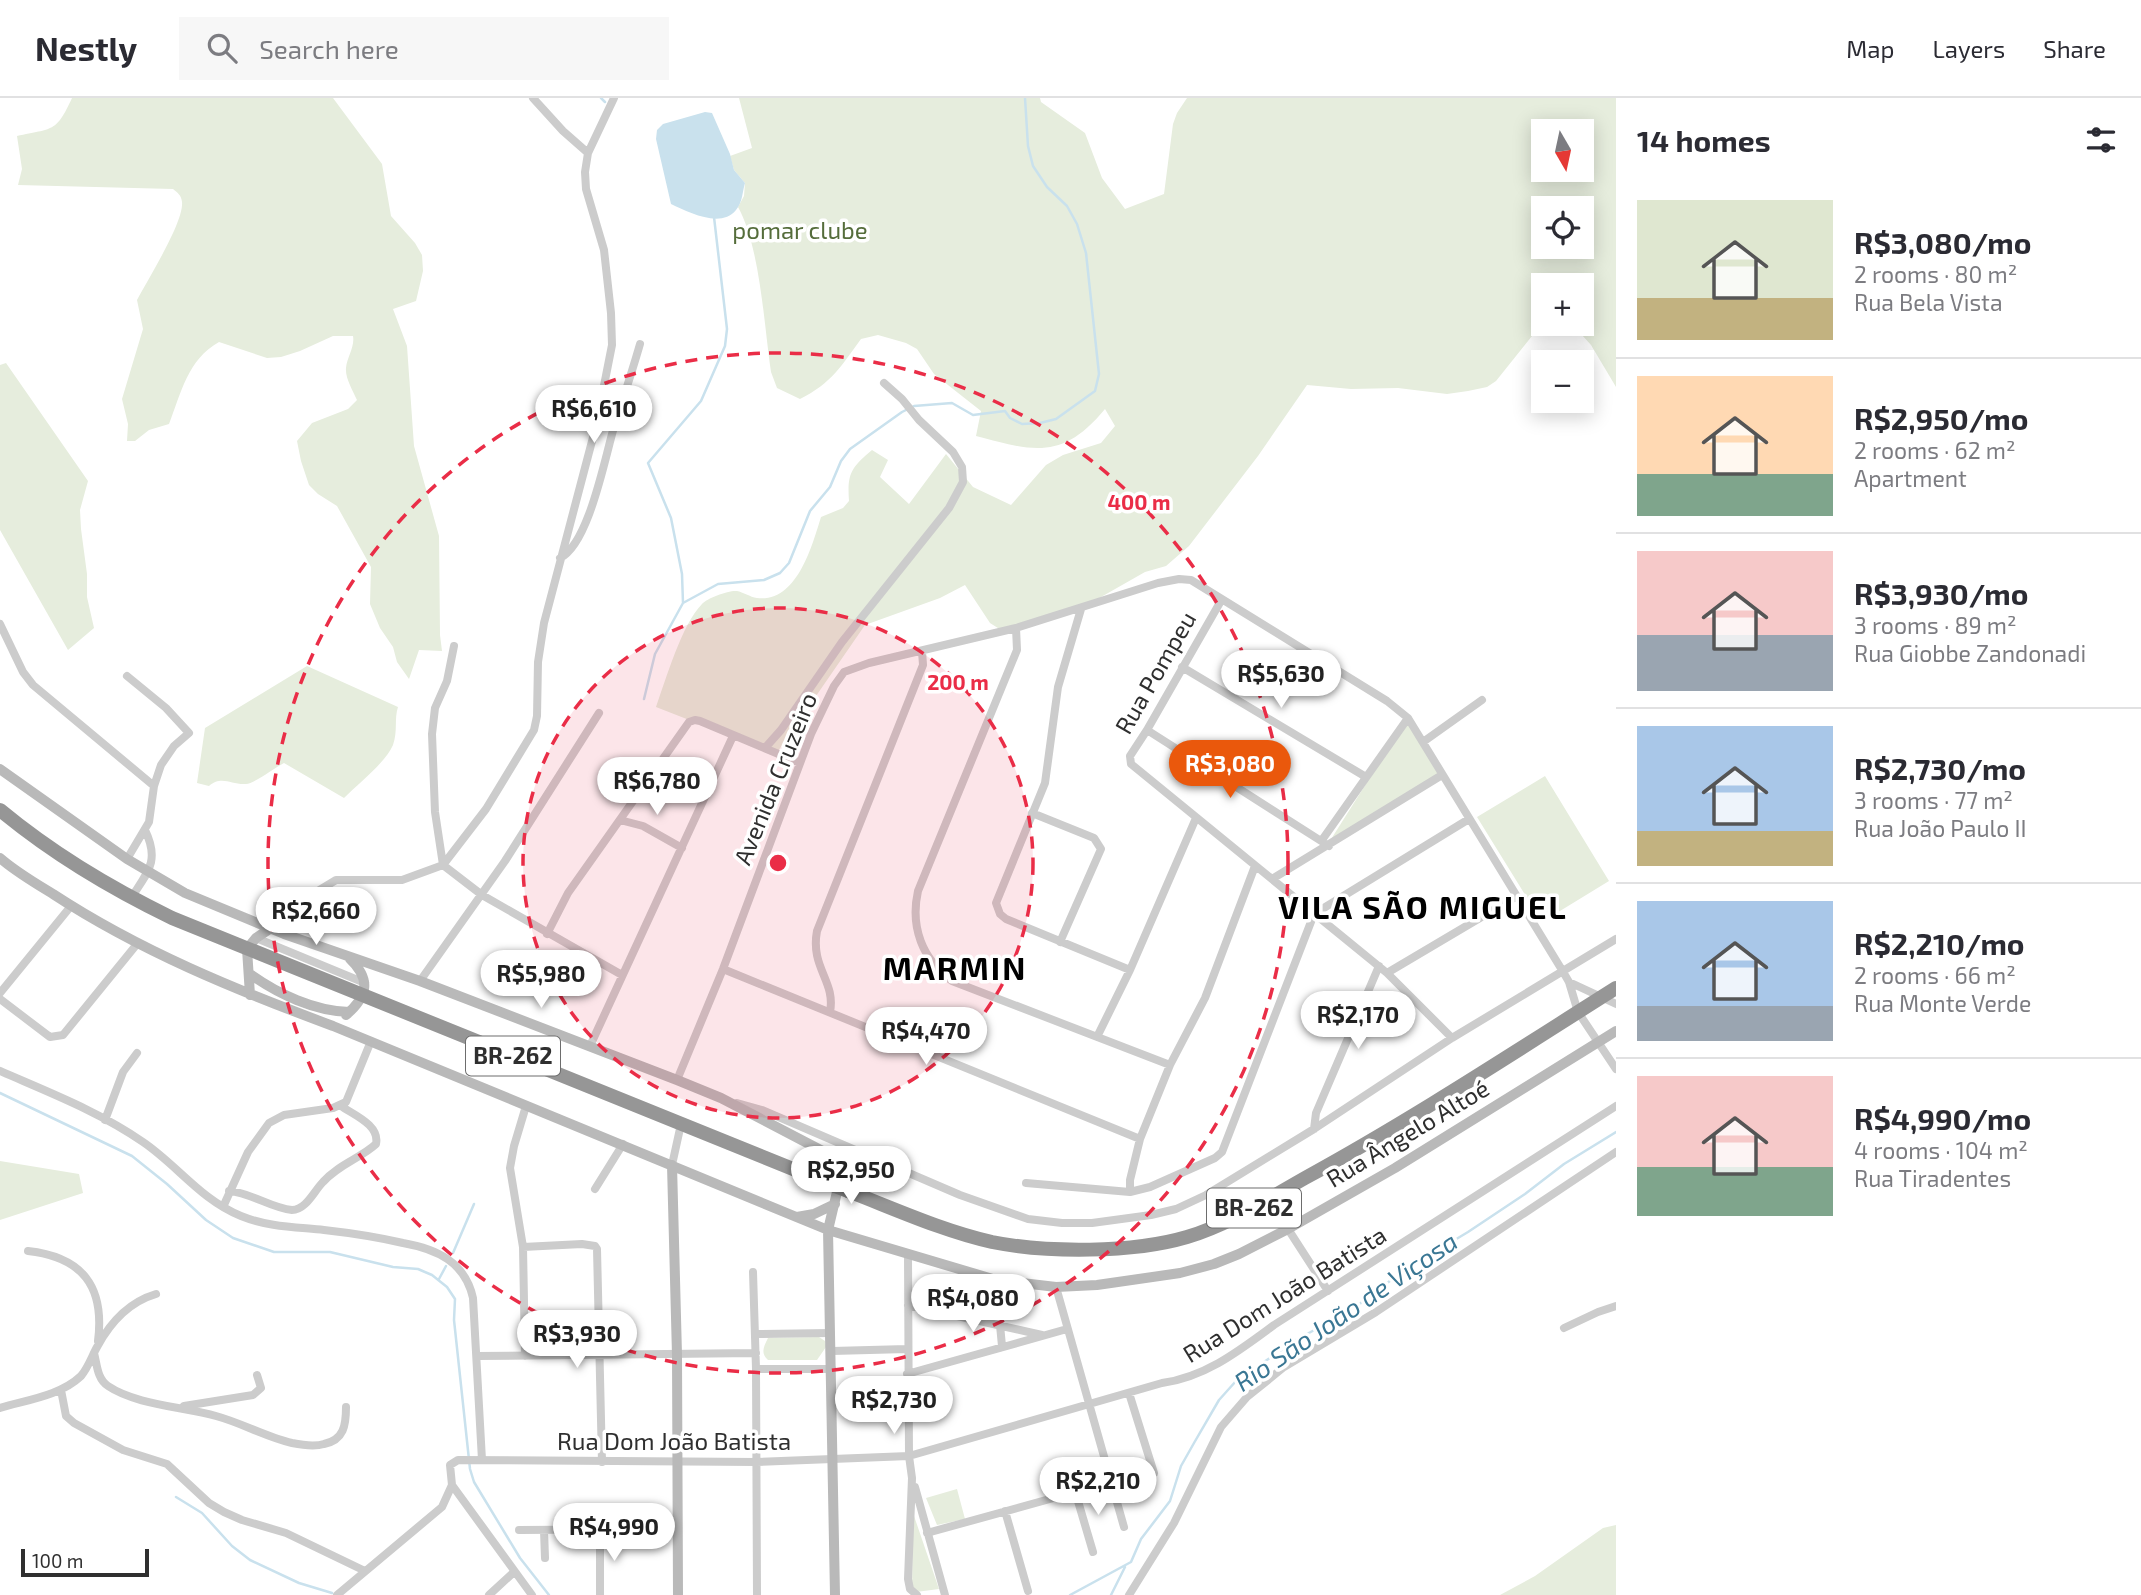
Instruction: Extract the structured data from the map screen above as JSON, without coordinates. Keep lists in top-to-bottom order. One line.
{"streets":{"highway":["BR-262"],"street":["Rua Pompeu","Avenida Cruzeiro","Rua Ângelo Altoé","Rua Dom João Batista"]},"crossings":[["Rua Pompeu","Avenida Cruzeiro"]],"districts":["VILA SÃO MIGUEL","MARMIN"],"water":["Rio São João de Viçosa"],"parks":["pomar clube"],"scale_bar":"100 m","north":"bottom","page":{"header":"Nestly","search":"Search here","nav":["Map","Layers","Share"],"heading":"14 homes","map_buttons":["+","−"],"list":[{"name":"R$3,080/mo","note":"2 rooms · 80 m² · Rua Bela Vista"},{"name":"R$2,950/mo","note":"2 rooms · 62 m² · Apartment"},{"name":"R$3,930/mo","note":"3 rooms · 89 m² · Rua Giobbe Zandonadi"},{"name":"R$2,730/mo","note":"3 rooms · 77 m² · Rua João Paulo II"},{"name":"R$2,210/mo","note":"2 rooms · 66 m² · Rua Monte Verde"},{"name":"R$4,990/mo","note":"4 rooms · 104 m² · Rua Tiradentes"}],"price":["R$6,610","R$5,630","R$3,080","R$6,780","R$2,660","R$5,980","R$2,170","R$4,470","R$2,950","R$4,080","R$3,930","R$2,730","R$2,210","R$4,990"],"scale":"100 m"},"rings":["400 m","200 m"]}
